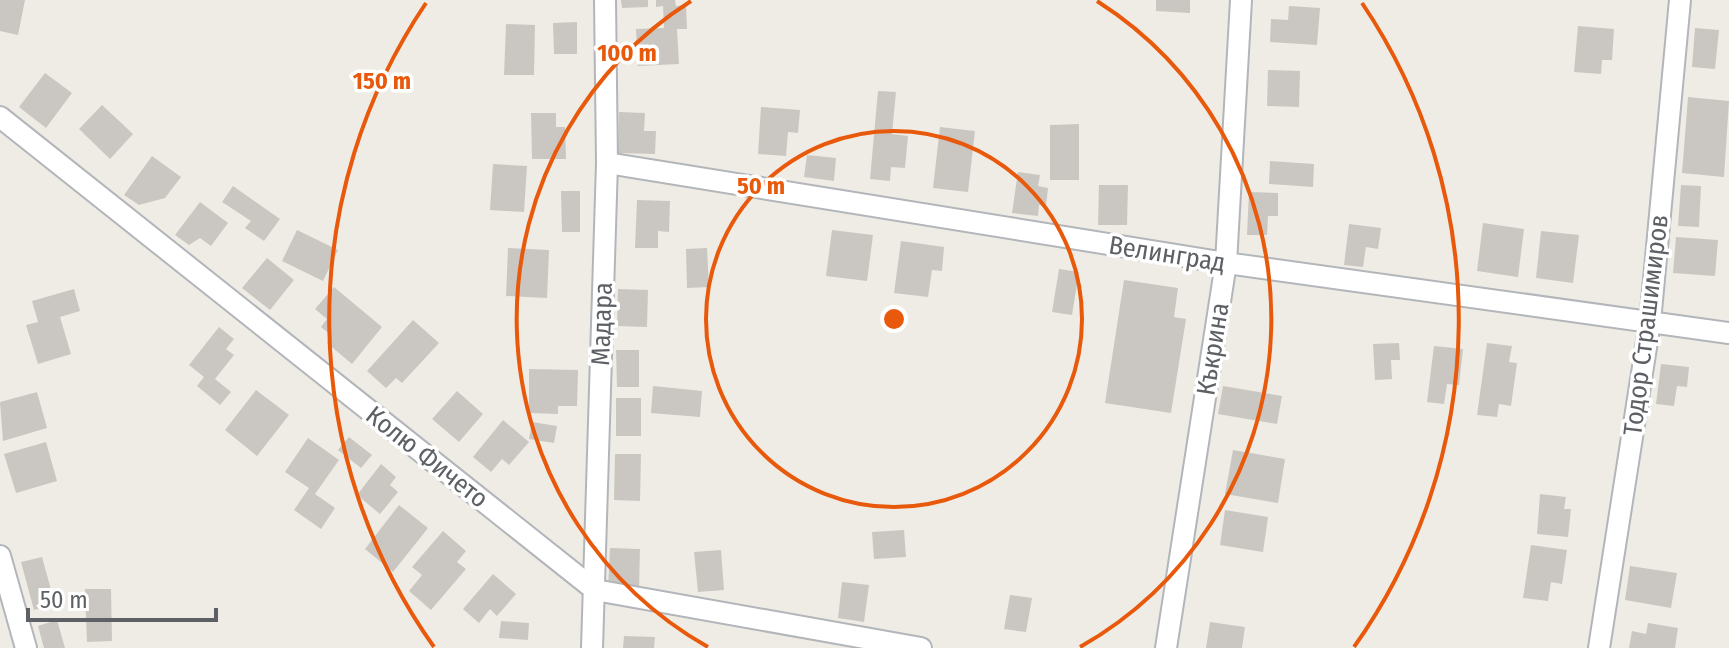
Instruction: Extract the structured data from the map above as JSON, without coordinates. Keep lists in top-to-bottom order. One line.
{"streets":{"street":["Велинград","Мадара","Тодор Страшимиров","Къкрина","Колю Фичето"]},"crossings":[["Велинград","Мадара"],["Велинград","Тодор Страшимиров"],["Велинград","Къкрина"],["Мадара","Колю Фичето"]],"scale_bar":"50 m","rings":["100 m","150 m","50 m"]}
